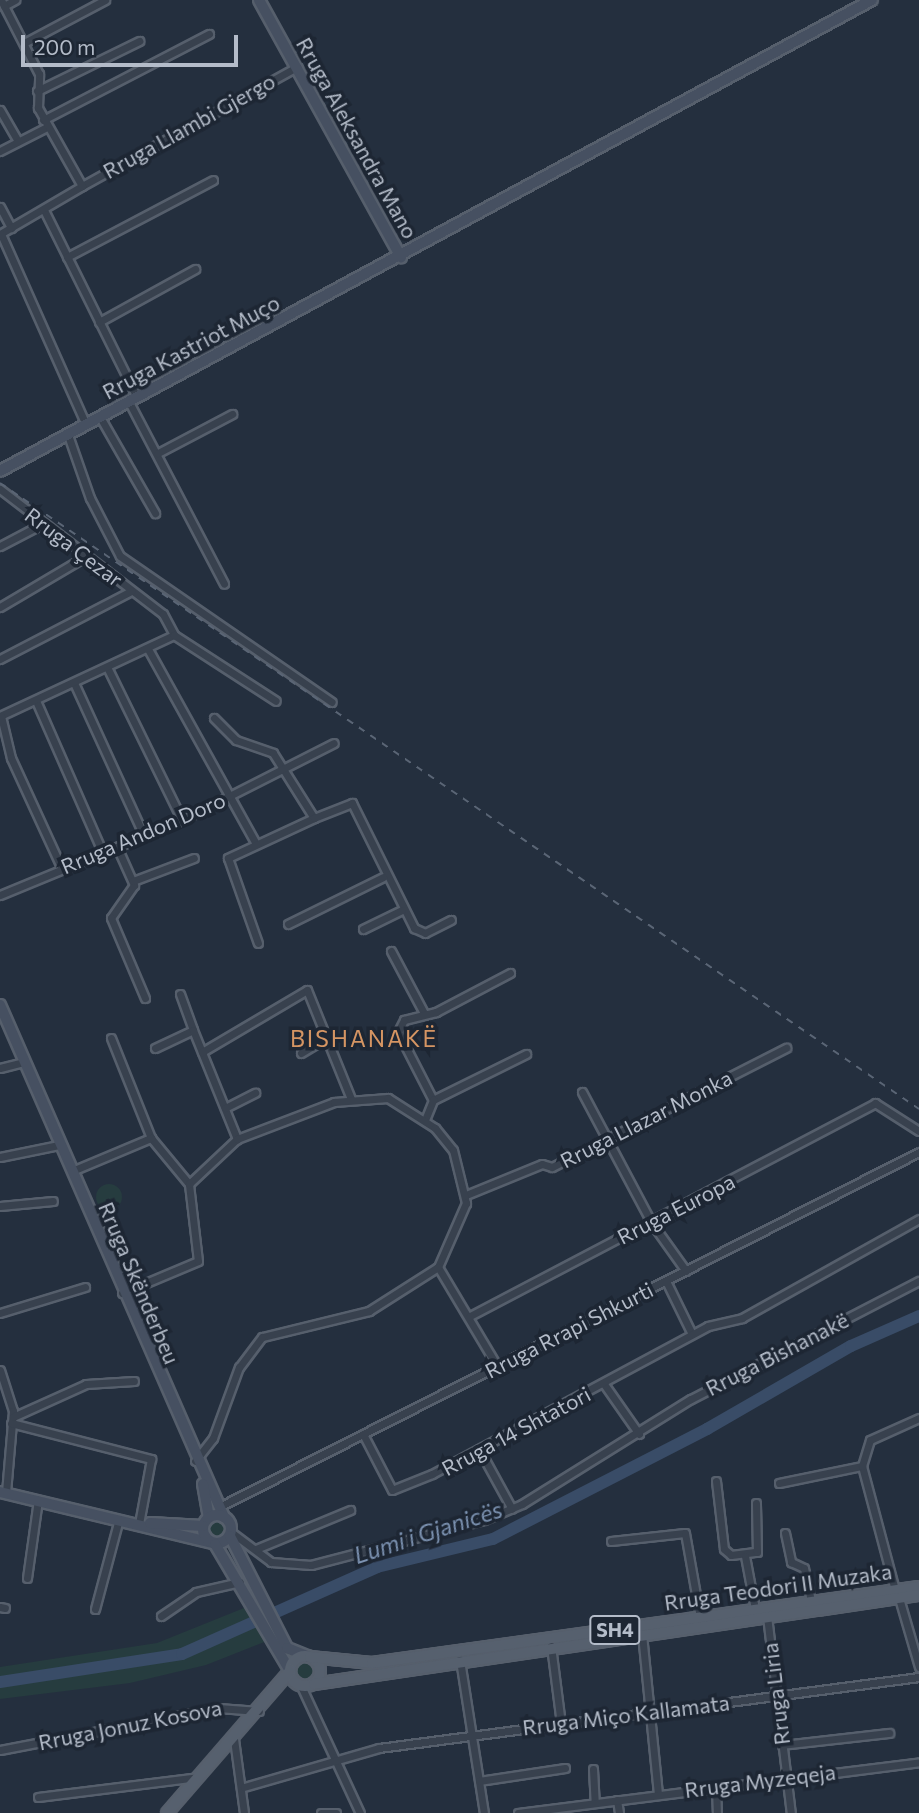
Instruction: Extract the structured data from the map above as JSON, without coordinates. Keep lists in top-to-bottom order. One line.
{"streets":{"main road":["Rruga Teodori II Muzaka","SH4"],"street":["Rruga Llambi Gjergo","Rruga Aleksandra Mano","Rruga Kastriot Muço","Rruga Çezar","Rruga Andon Doro","Rruga Llazar Monka","Rruga Europa","Rruga Skënderbeu","Rruga Rrapi Shkurti","Rruga Bishanakë","Rruga 14 Shtatori","Rruga Liria","Rruga Miço Kallamata","Rruga Jonuz Kosova","Rruga Myzeqeja"]},"crossings":[["Rruga Llambi Gjergo","Rruga Aleksandra Mano"],["Rruga Aleksandra Mano","Rruga Kastriot Muço"],["Rruga Skënderbeu","Rruga Rrapi Shkurti"],["Rruga Skënderbeu","Rruga Bishanakë"],["Rruga Rrapi Shkurti","Rruga 14 Shtatori"],["Rruga Teodori II Muzaka","SH4"],["Rruga Teodori II Muzaka","Rruga Liria"],["SH4","Rruga Jonuz Kosova"],["Rruga Liria","Rruga Miço Kallamata"],["Rruga Liria","Rruga Myzeqeja"]],"districts":["BISHANAKË"],"water":["Lumi i Gjanicës"],"scale_bar":"200 m"}
